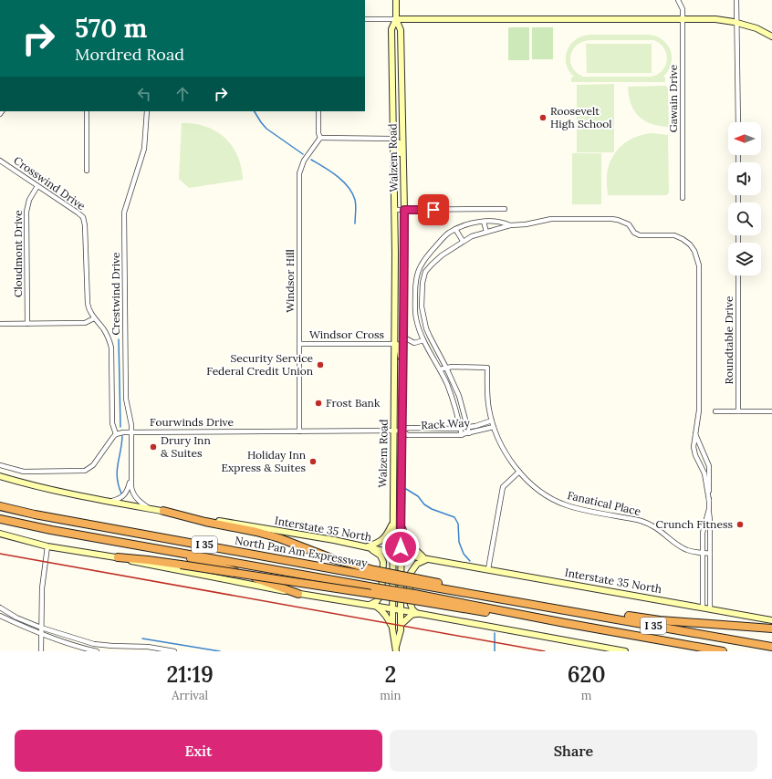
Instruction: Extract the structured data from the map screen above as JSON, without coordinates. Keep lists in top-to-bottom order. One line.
{"streets":{"highway":["I 35","North Pan Am Expressway"],"main road":["Walzem Road","Interstate 35 North"],"street":["Gawain Drive","Crosswind Drive","Cloudmont Drive","Windsor Hill","Crestwind Drive","Windsor Cross","Roundtable Drive","Fourwinds Drive","Rack Way","Fanatical Place"]},"crossings":[["Walzem Road","Windsor Cross"],["Walzem Road","Fourwinds Drive"],["Walzem Road","Rack Way"],["Walzem Road","Interstate 35 North"],["Crosswind Drive","Cloudmont Drive"],["Crosswind Drive","Fourwinds Drive"],["Windsor Hill","Windsor Cross"],["Windsor Hill","Fourwinds Drive"],["Crestwind Drive","Fourwinds Drive"],["Crestwind Drive","Interstate 35 North"],["Fourwinds Drive","Rack Way"],["Rack Way","Fanatical Place"]],"places":["Roosevelt High School","Security Service Federal Credit Union","Frost Bank","Drury Inn & Suites","Holiday Inn Express & Suites","Crunch Fitness"],"north":"left","page":{"turn":["570 m","Mordred Road"],"eta":["21:19","Arrival","2","min","620","m"],"buttons":["Exit","Share"]}}
